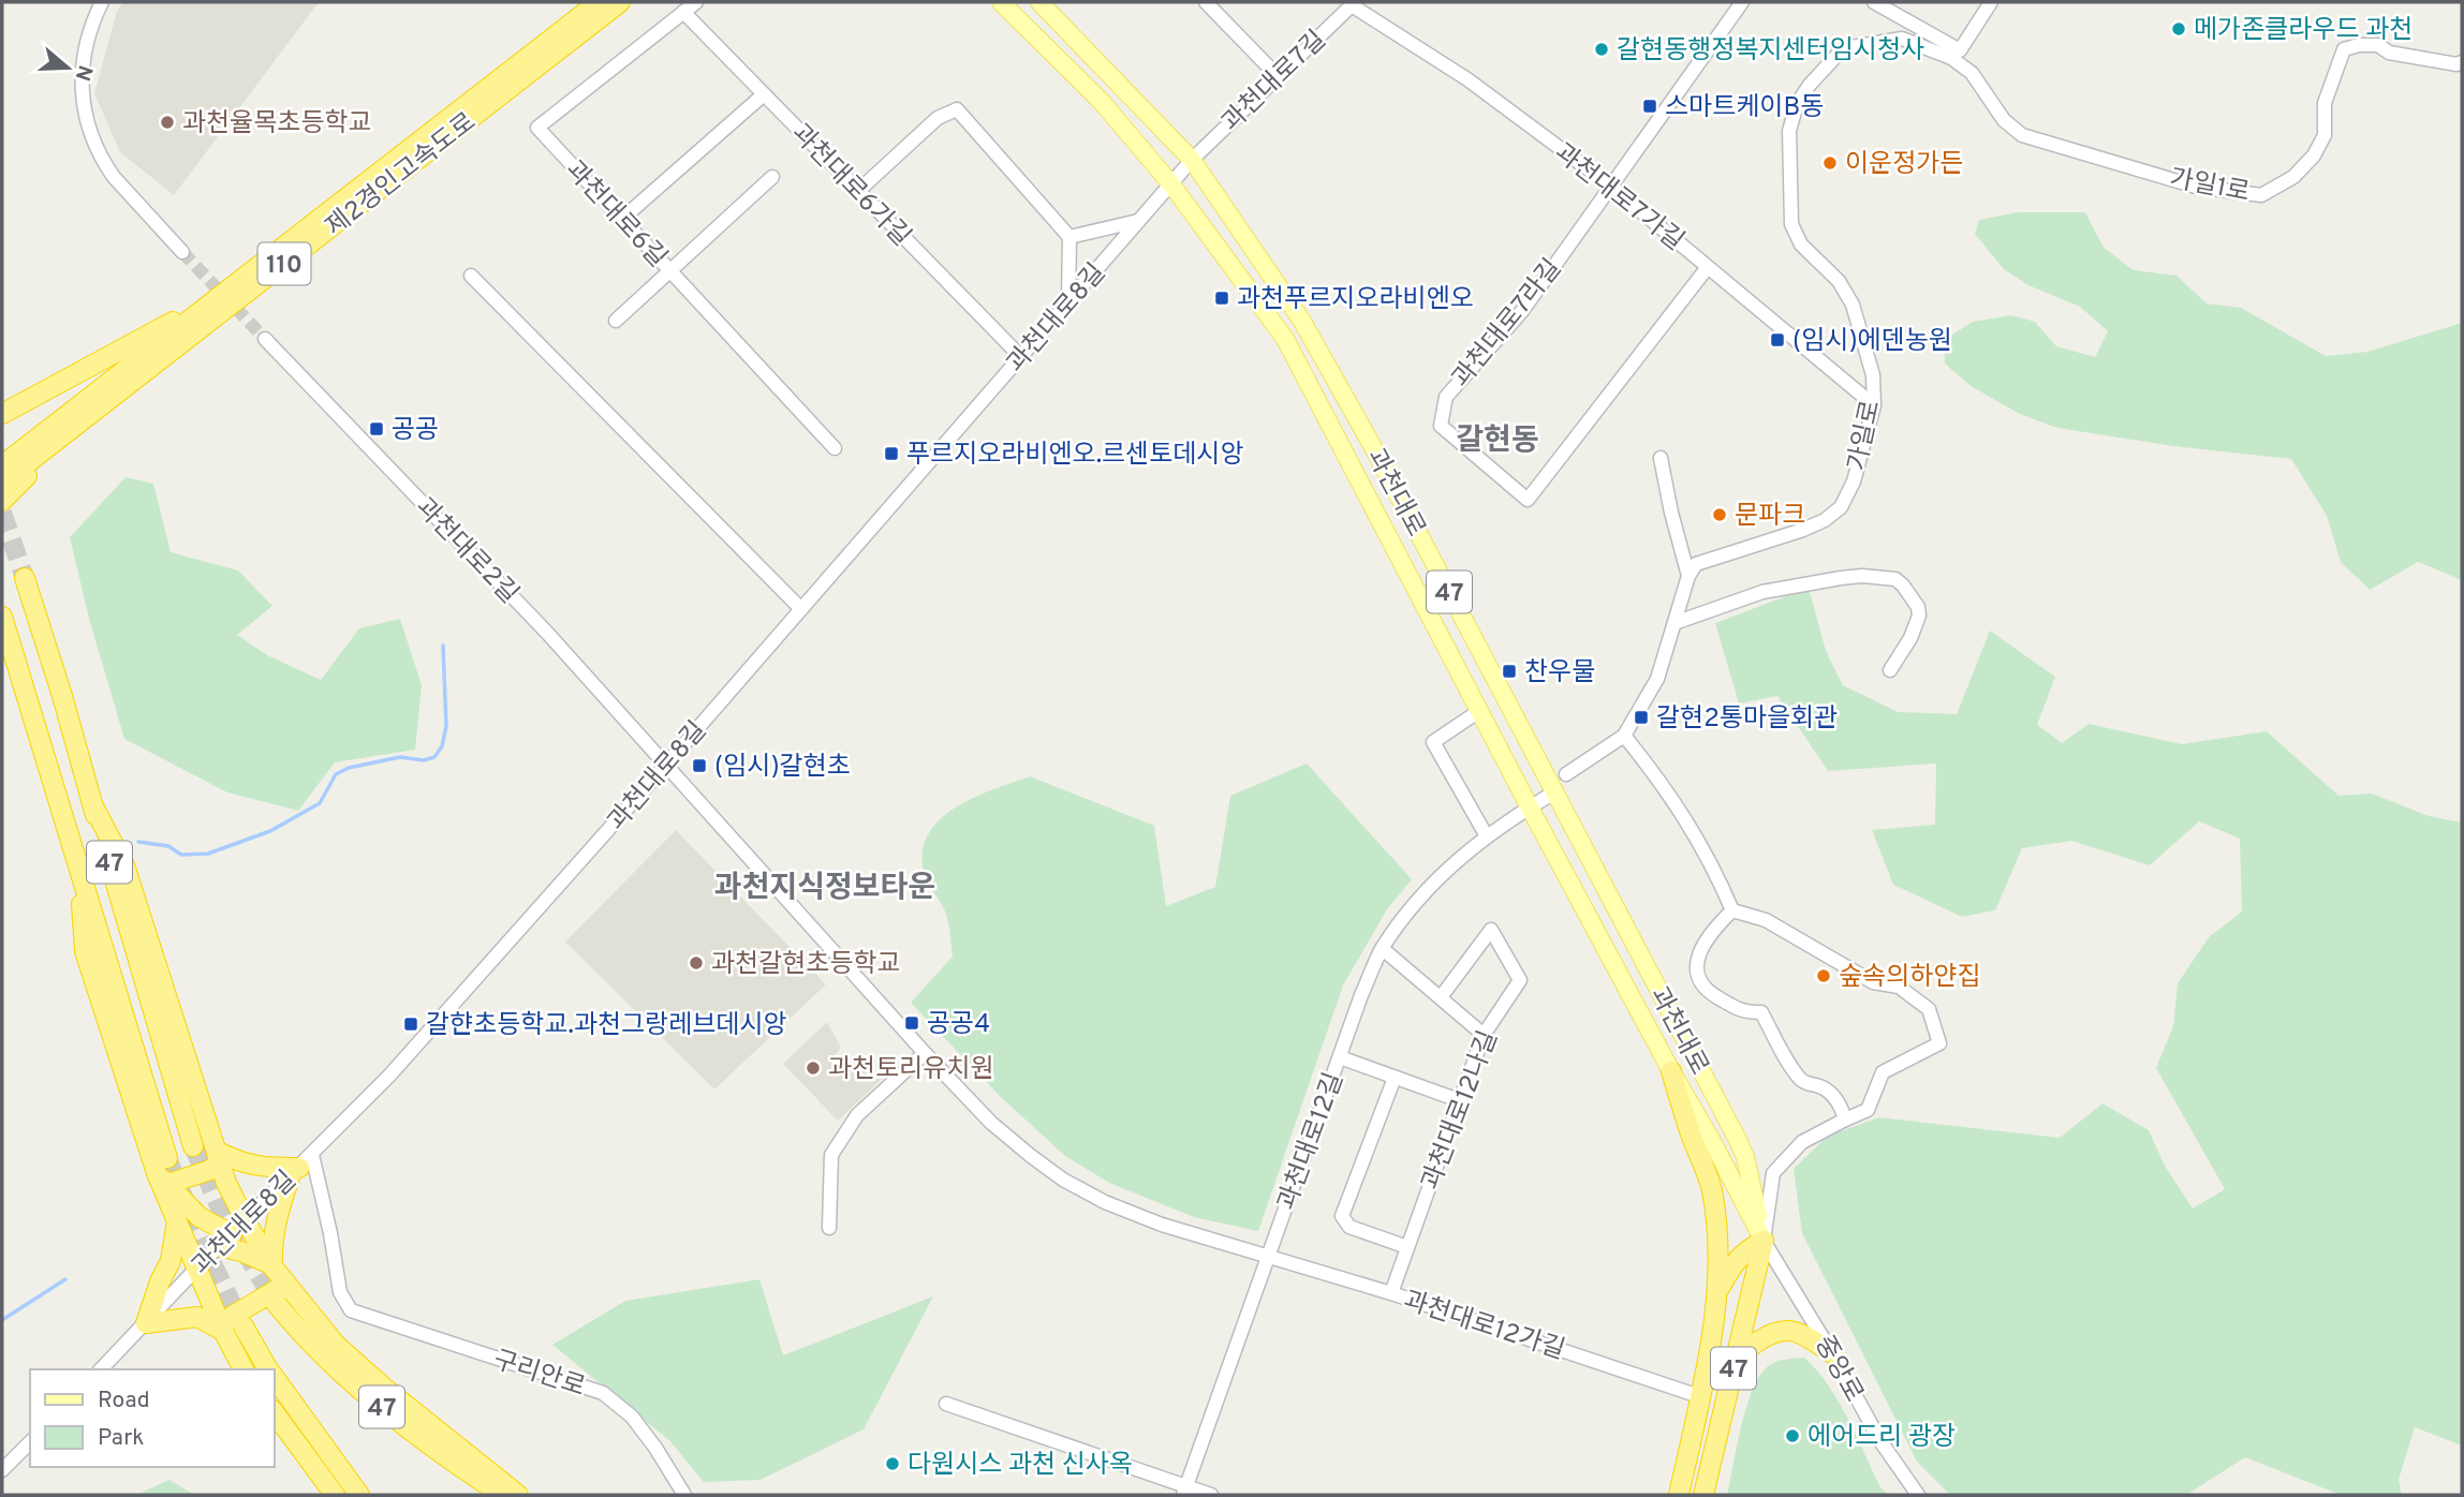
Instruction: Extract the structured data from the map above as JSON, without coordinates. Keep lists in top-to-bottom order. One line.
{"streets":{"highway":["제2경인고속도로","110","47"],"main road":["과천대로"],"street":["과천대로7길","과천대로6가길","가일1로","과천대로7가길","과천대로6길","과천대로8길","과천대로7라길","가일로","과천대로2길","과천대로12나길","과천대로12길","과천대로12가길","중앙로","구리안로"]},"crossings":[["과천대로7길","과천대로7가길"],["과천대로7길","과천대로8길"],["과천대로7길","과천대로"],["과천대로6가길","과천대로6길"],["과천대로6가길","과천대로8길"],["가일1로","가일로"],["과천대로7가길","과천대로7라길"],["과천대로7가길","가일로"],["과천대로8길","과천대로"],["과천대로8길","과천대로2길"],["과천대로8길","구리안로"],["과천대로","47"],["과천대로","과천대로12길"],["과천대로","중앙로"],["과천대로2길","과천대로12가길"],["47","중앙로"],["과천대로12나길","과천대로12가길"],["과천대로12길","과천대로12가길"]],"districts":["갈현동","과천지식정보타운"],"places":{"other":["메가존클라우드 과천","갈현동행정복지센터임시청사","과천율목초등학교","이운정가든","문파크","과천갈현초등학교","숲속의하얀집","과천토리유치원","에어드리 광장","다원시스 과천 신사옥"],"transit":["스마트케이B동","과천푸르지오라비엔오","(임시)에덴농원","공공","푸르지오라비엔오.르센토데시앙","찬우물","갈현2통마을회관","(임시)갈현초","공공4","갈햔초등학교.과천그랑레브데시앙"]},"legend":["Road","Park"],"north":"right"}
